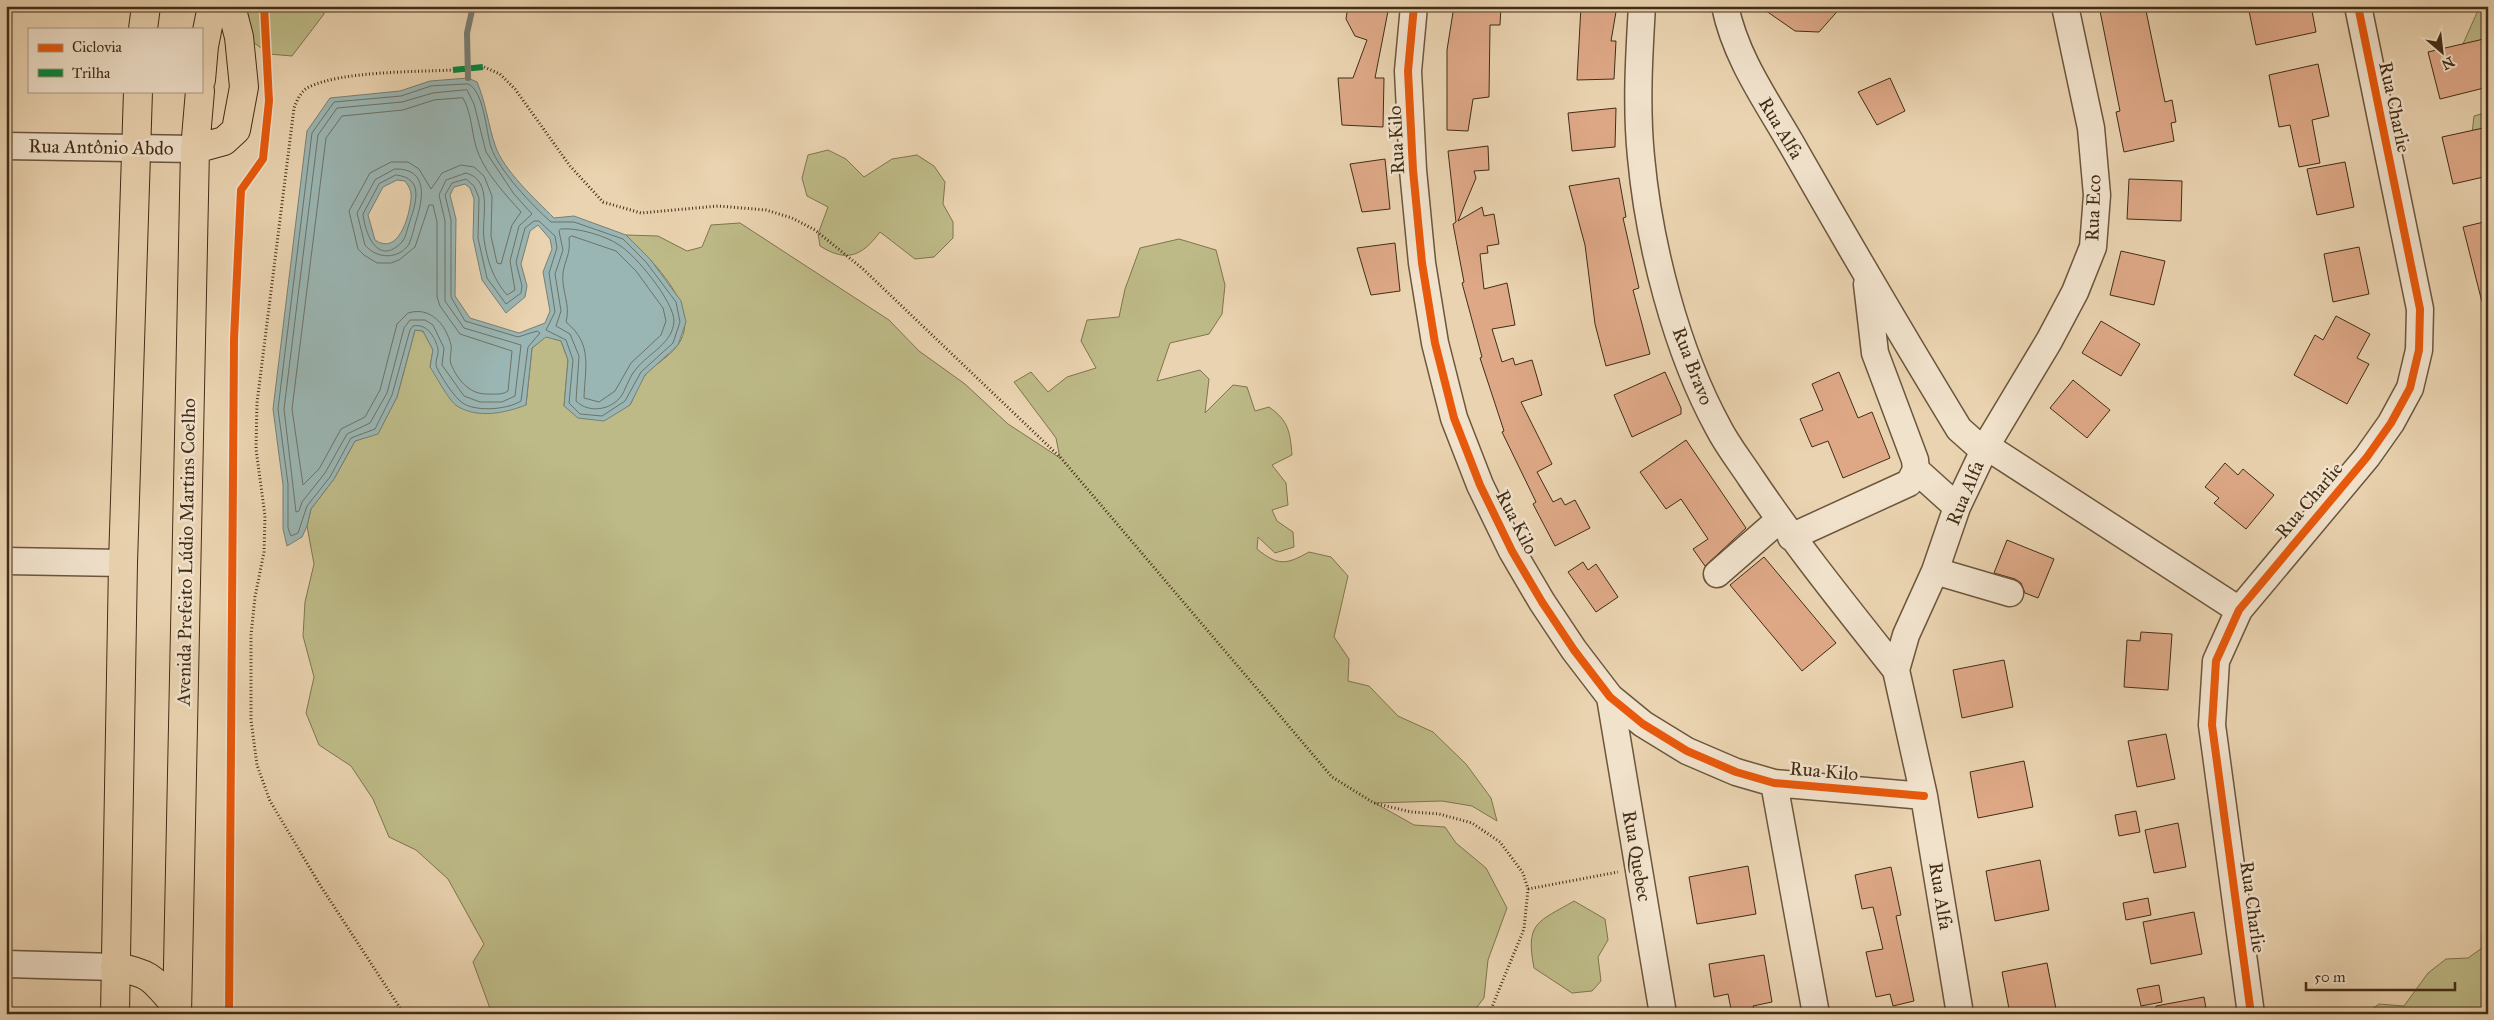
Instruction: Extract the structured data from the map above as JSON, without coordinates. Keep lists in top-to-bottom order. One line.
{"streets":{"main road":["Avenida Prefeito Lúdio Martins Coelho"],"street":["Rua Charlie","Rua Alfa","Rua Kilo","Rua Antônio Abdo","Rua Eco","Rua Bravo","Rua Quebec"]},"crossings":[["Rua Alfa","Rua Kilo"],["Rua Alfa","Rua Eco"],["Rua Alfa","Rua Bravo"],["Rua Kilo","Rua Quebec"],["Rua Antônio Abdo","Avenida Prefeito Lúdio Martins Coelho"]],"legend":["Ciclovia","Trilha"],"scale_bar":"50 m","north":"bottom right"}
